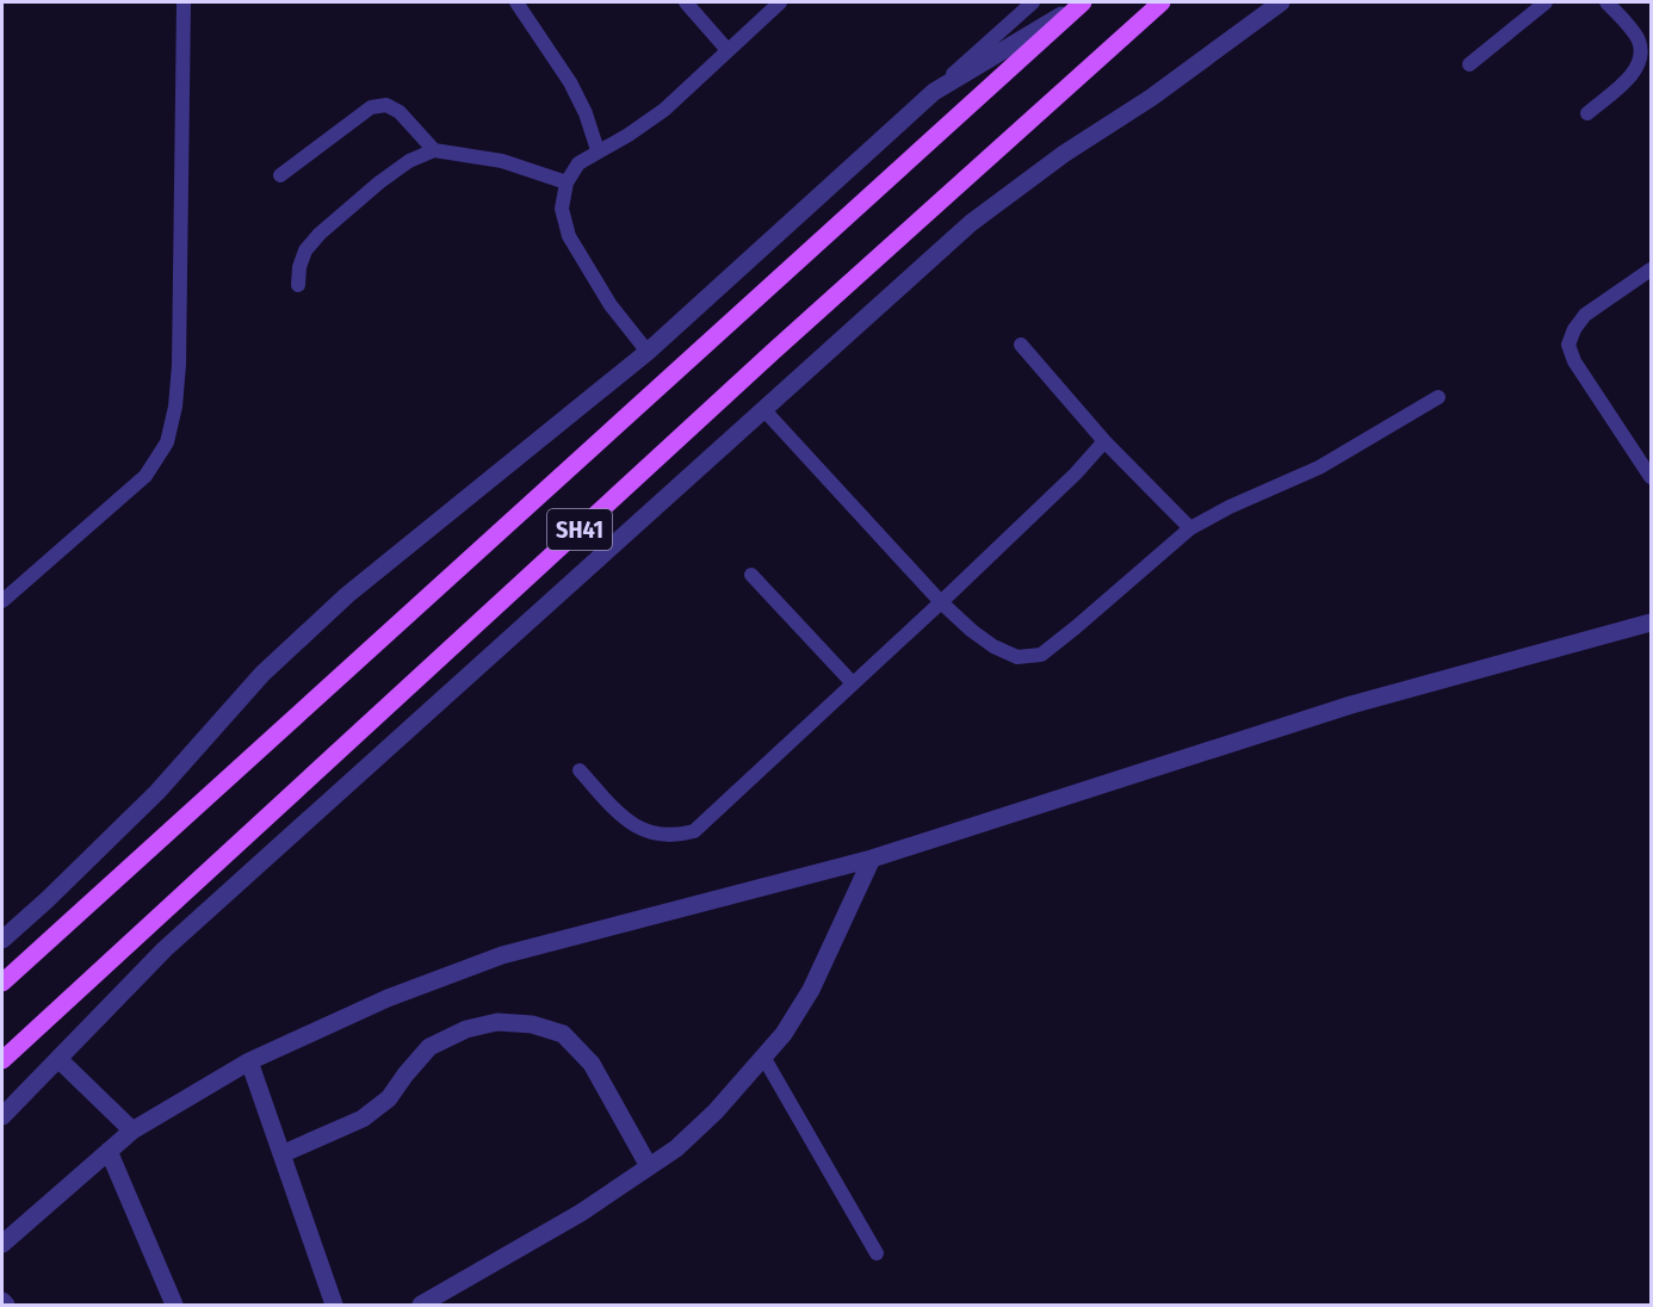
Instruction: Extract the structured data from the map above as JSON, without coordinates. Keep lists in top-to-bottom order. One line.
{"streets":{"main road":["SH41"]}}
